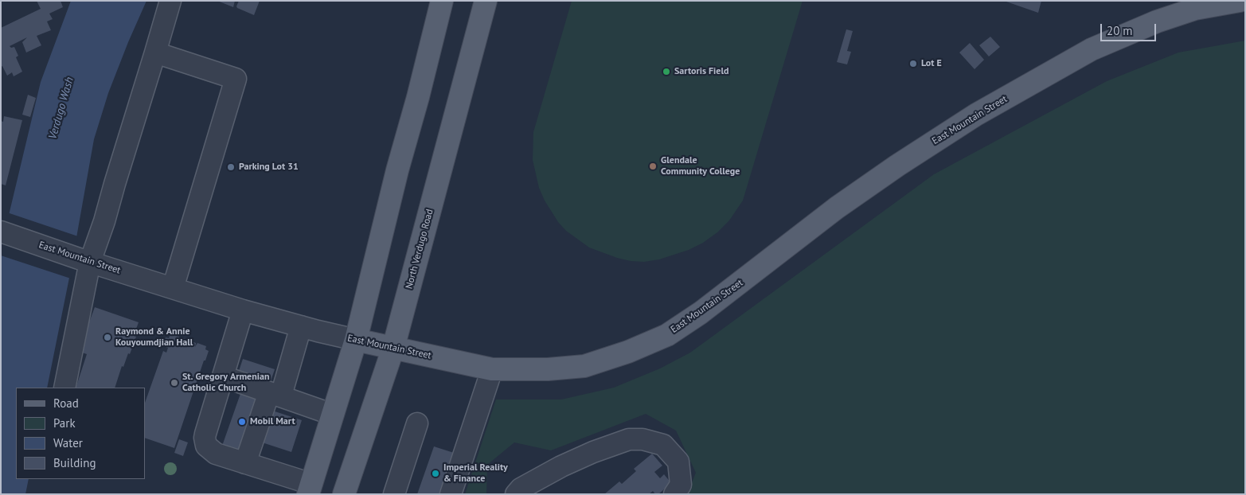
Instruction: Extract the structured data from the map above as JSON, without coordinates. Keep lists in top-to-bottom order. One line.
{"streets":{"main road":["East Mountain Street","North Verdugo Road"]},"crossings":[["East Mountain Street","North Verdugo Road"]],"water":["Verdugo Wash"],"places":["Lot E","Sartoris Field","Glendale Community College","Parking Lot 31","Raymond & Annie Kouyoumdjian Hall","St. Gregory Armenian Catholic Church","Mobil Mart","Imperial Reality & Finance"],"legend":["Road","Park","Water","Building"],"scale_bar":"20 m"}
